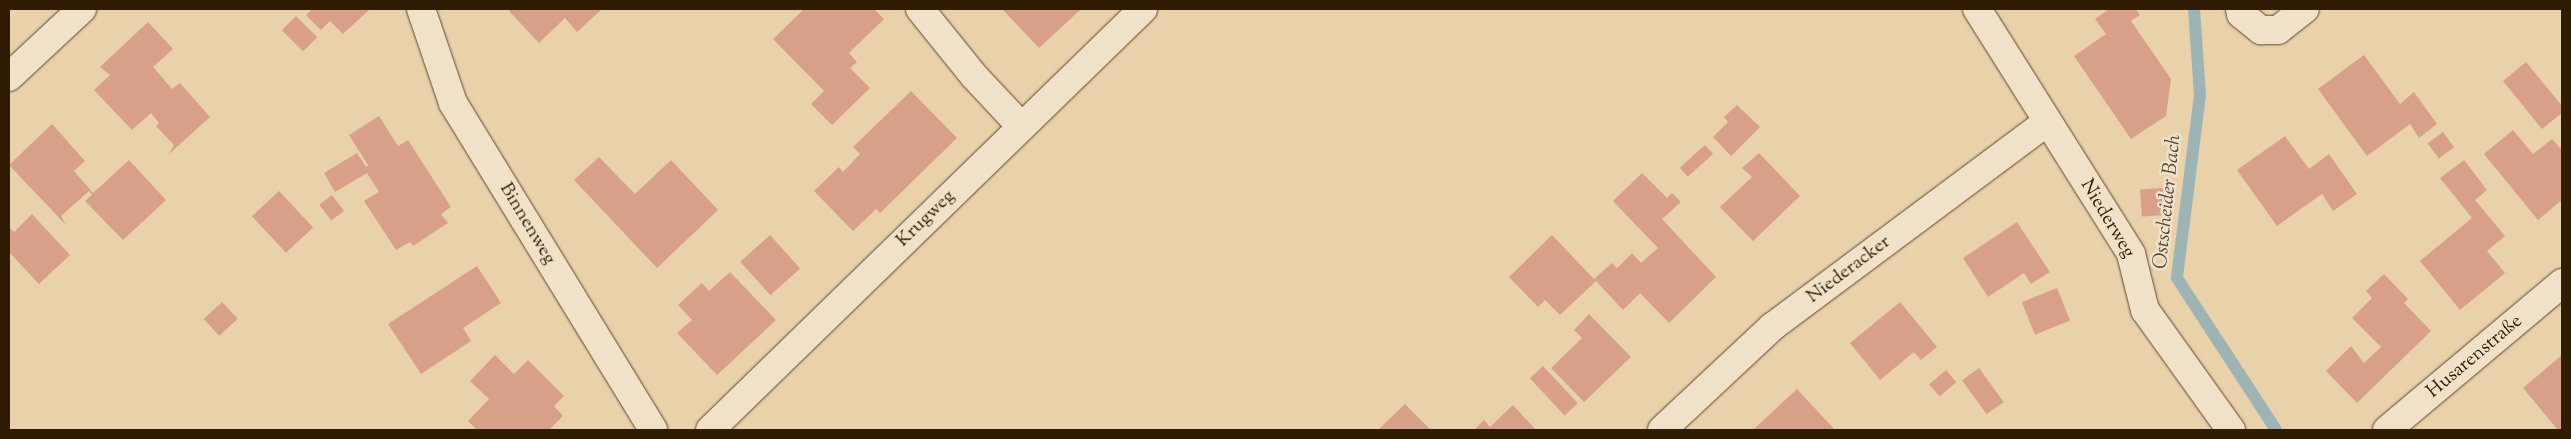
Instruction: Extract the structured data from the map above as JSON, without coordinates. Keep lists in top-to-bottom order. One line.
{"streets":{"street":["Krugweg","Niederweg","Binnenweg","Niederacker","Husarenstraße"]},"crossings":[["Niederweg","Niederacker"]],"water":["Ostscheider Bach"]}
